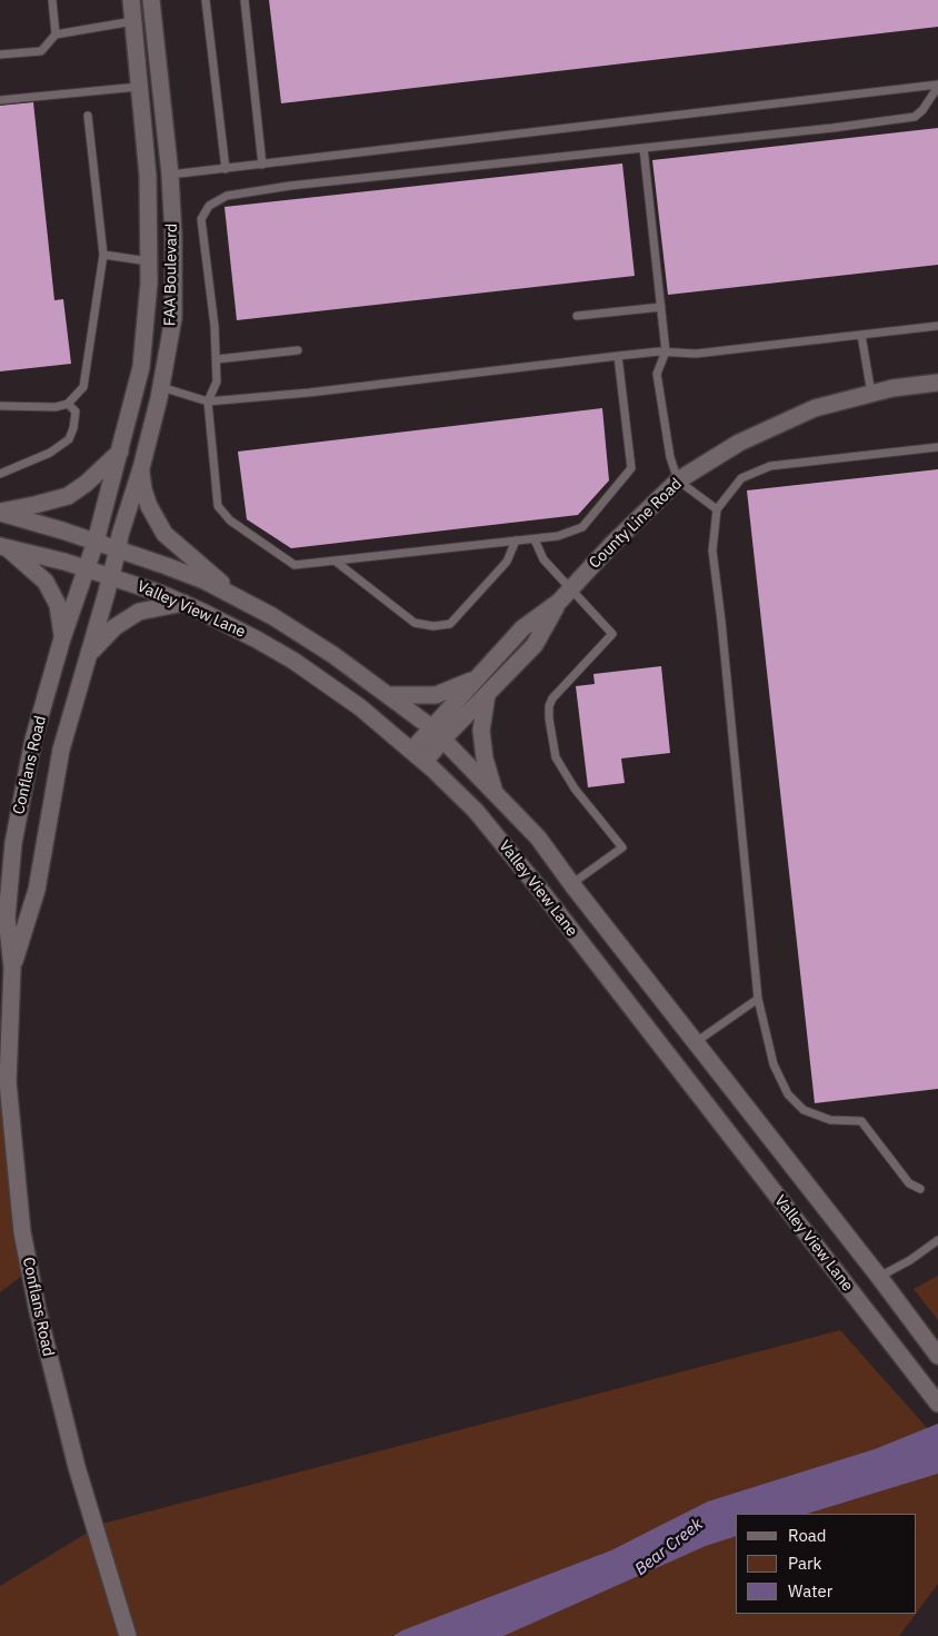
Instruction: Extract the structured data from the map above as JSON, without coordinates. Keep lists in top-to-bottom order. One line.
{"streets":{"street":["FAA Boulevard","County Line Road","Valley View Lane","Conflans Road"]},"crossings":[["FAA Boulevard","Valley View Lane"],["FAA Boulevard","Conflans Road"],["County Line Road","Valley View Lane"],["Valley View Lane","Conflans Road"]],"water":["Bear Creek"],"legend":["Road","Park","Water"]}
